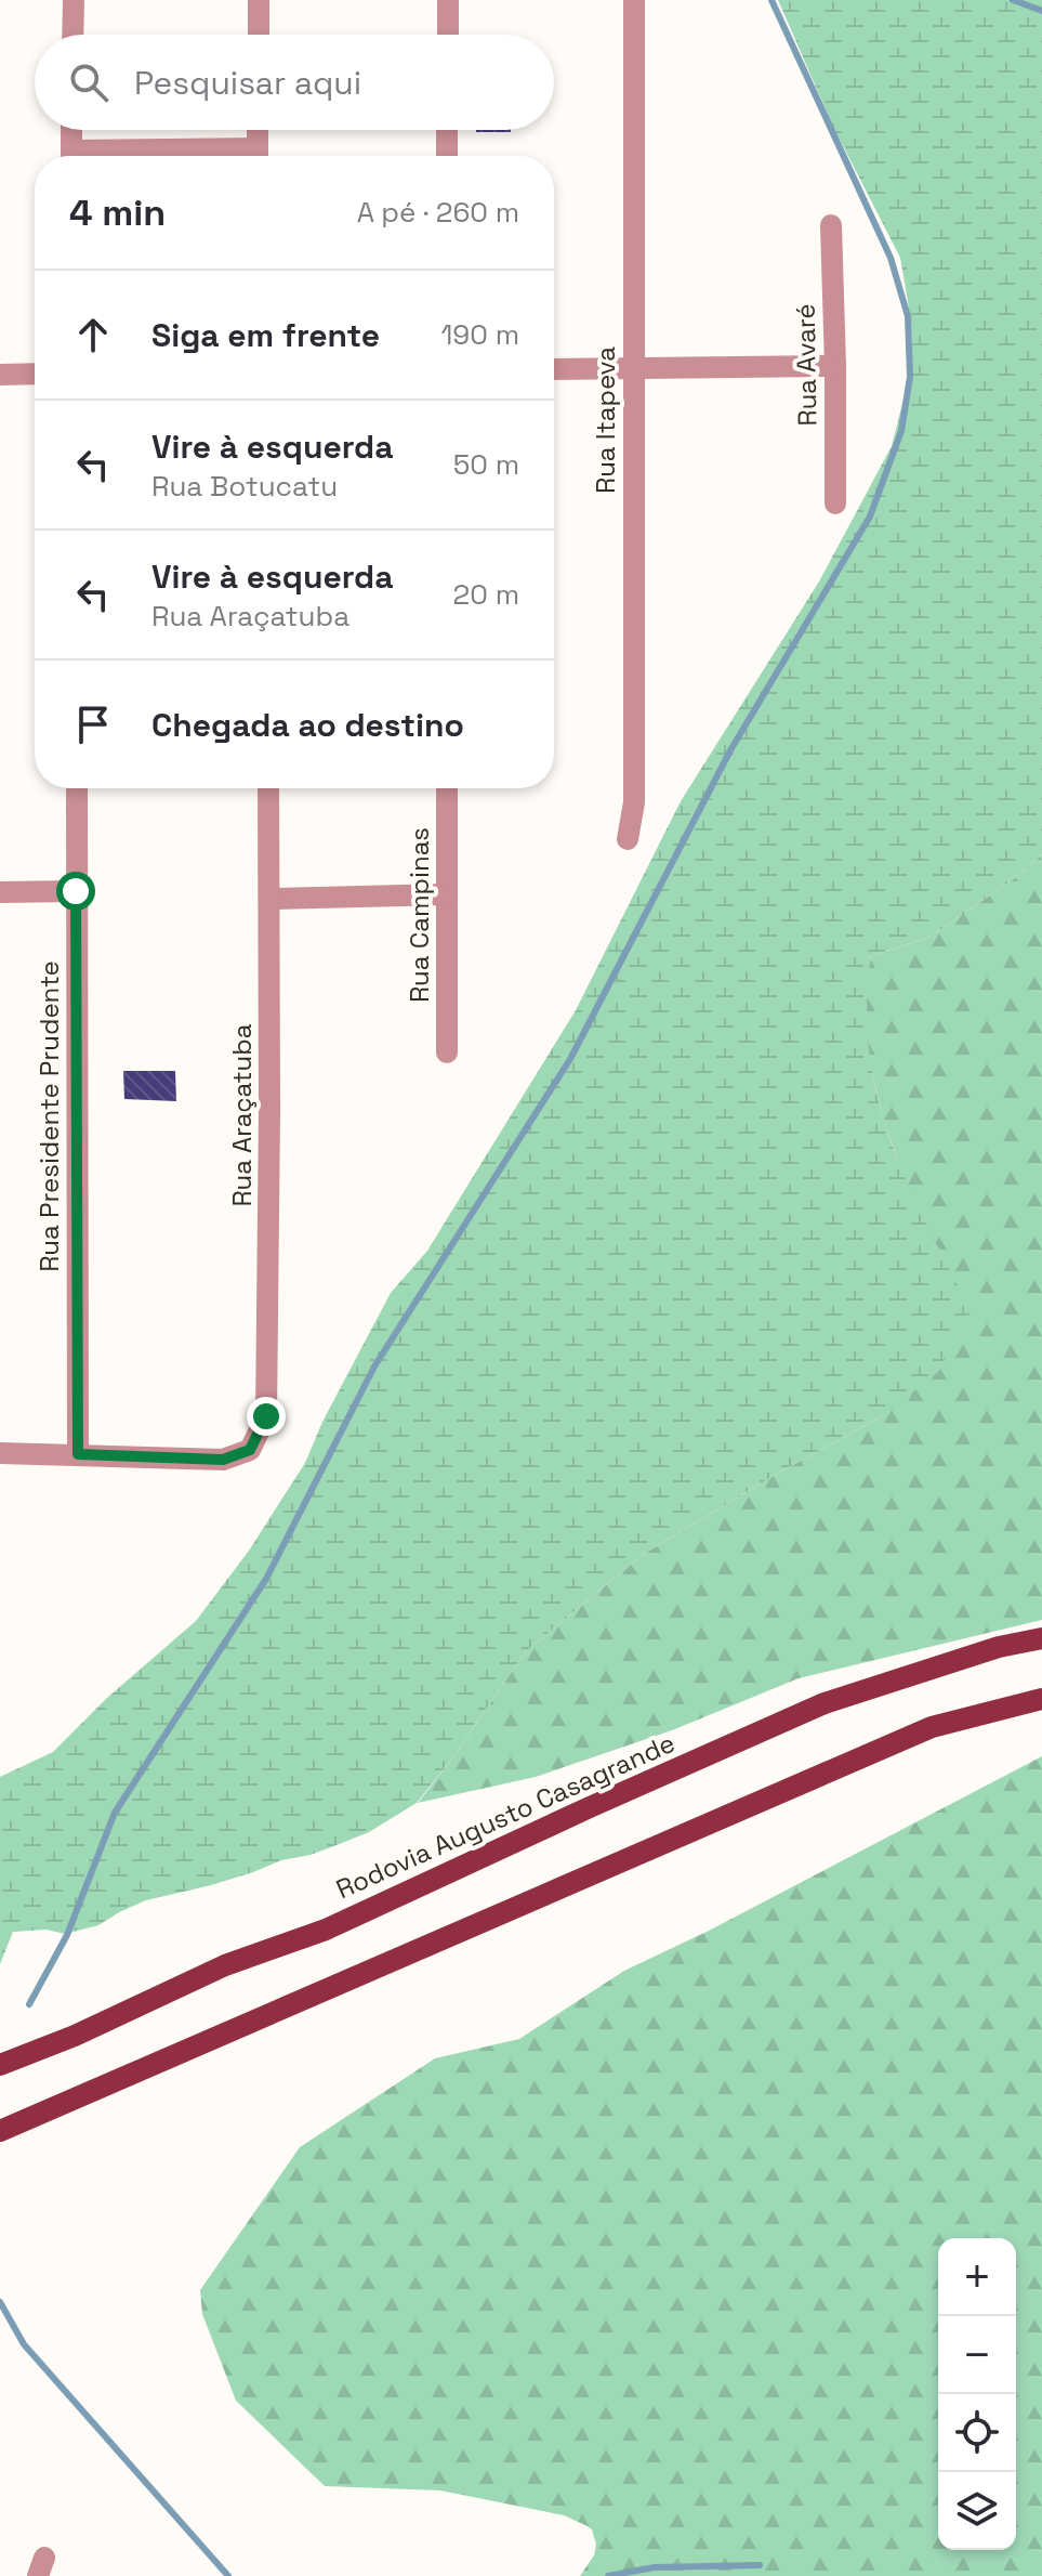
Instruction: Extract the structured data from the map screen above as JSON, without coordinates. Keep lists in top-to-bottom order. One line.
{"streets":{"main road":["Rodovia Augusto Casagrande"],"street":["Rua Avaré","Rua Itapeva","Rua Campinas","Rua Araçatuba","Rua Presidente Prudente"]},"crossings":[["Rua Araçatuba","Rua Presidente Prudente"]],"page":{"search":"Pesquisar aqui","heading":["4 min","A pé · 260 m"],"list":[["Siga em frente","190 m"],["Vire à esquerda","Rua Botucatu","50 m"],["Vire à esquerda","Rua Araçatuba","20 m"],"Chegada ao destino"],"map_buttons":["+","−"]}}
